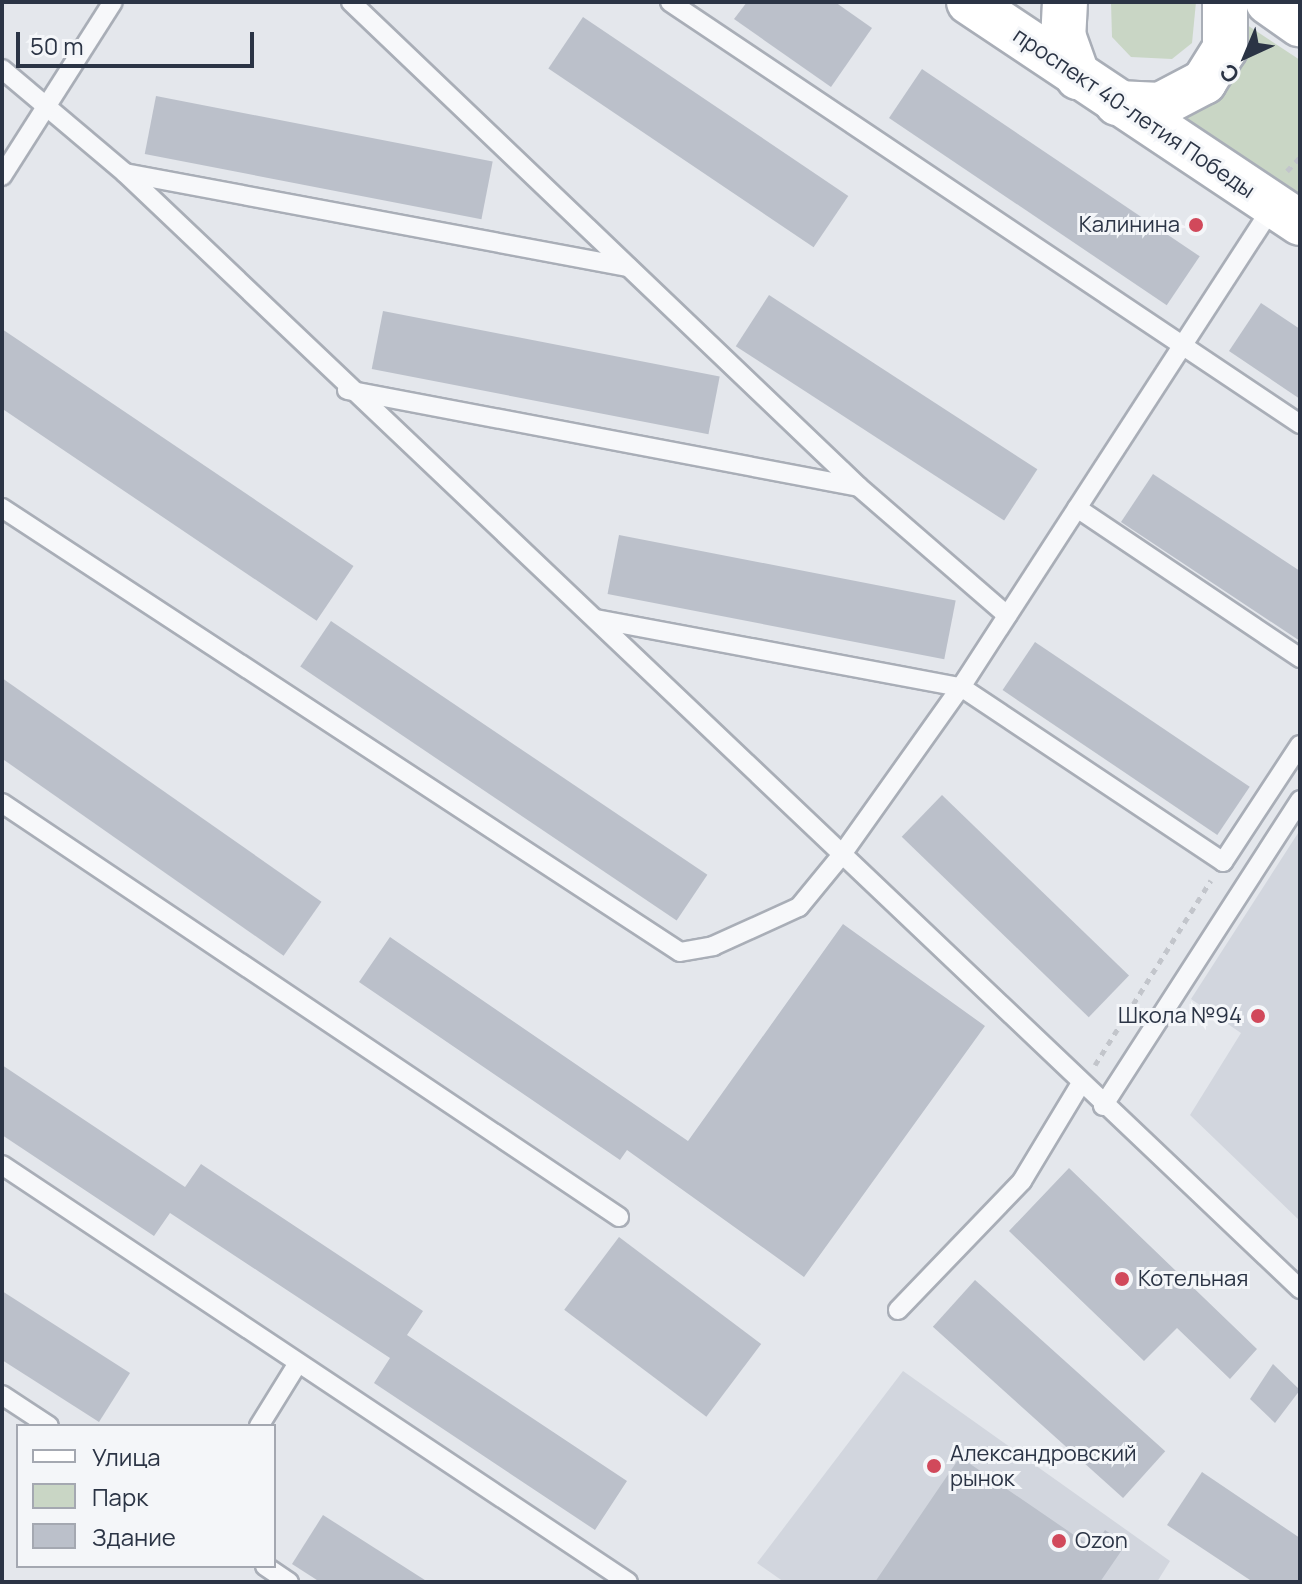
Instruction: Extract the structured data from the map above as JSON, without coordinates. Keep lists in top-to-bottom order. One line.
{"streets":{"main road":["проспект 40-летия Победы"]},"places":["Калинина","Школа №94","Котельная","Александровский рынок","Ozon"],"legend":["Улица","Парк","Здание"],"scale_bar":"50 m","north":"bottom left"}
